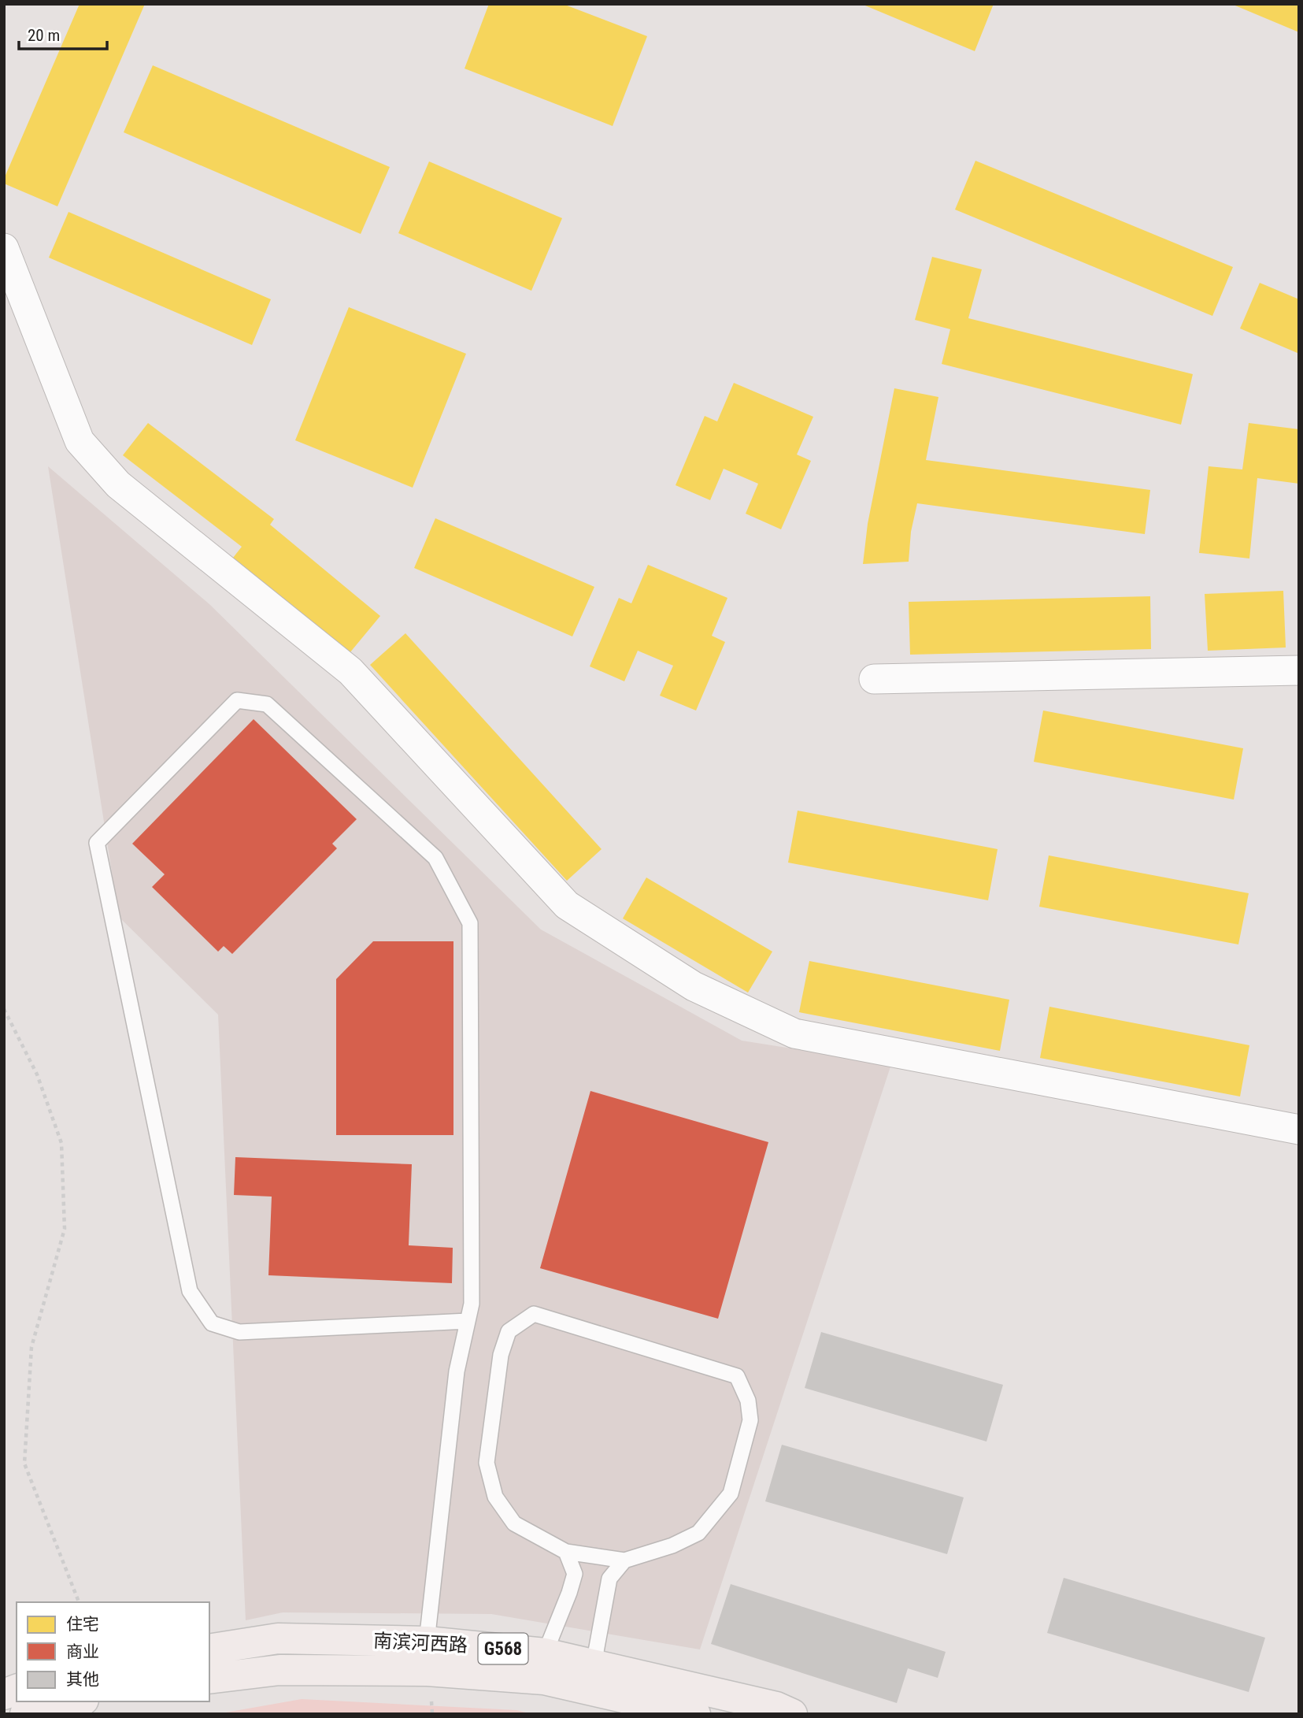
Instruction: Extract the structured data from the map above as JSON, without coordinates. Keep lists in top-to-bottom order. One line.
{"streets":{"highway":["南滨河西路","G568"]},"legend":["住宅","商业","其他"],"scale_bar":"20 m"}
